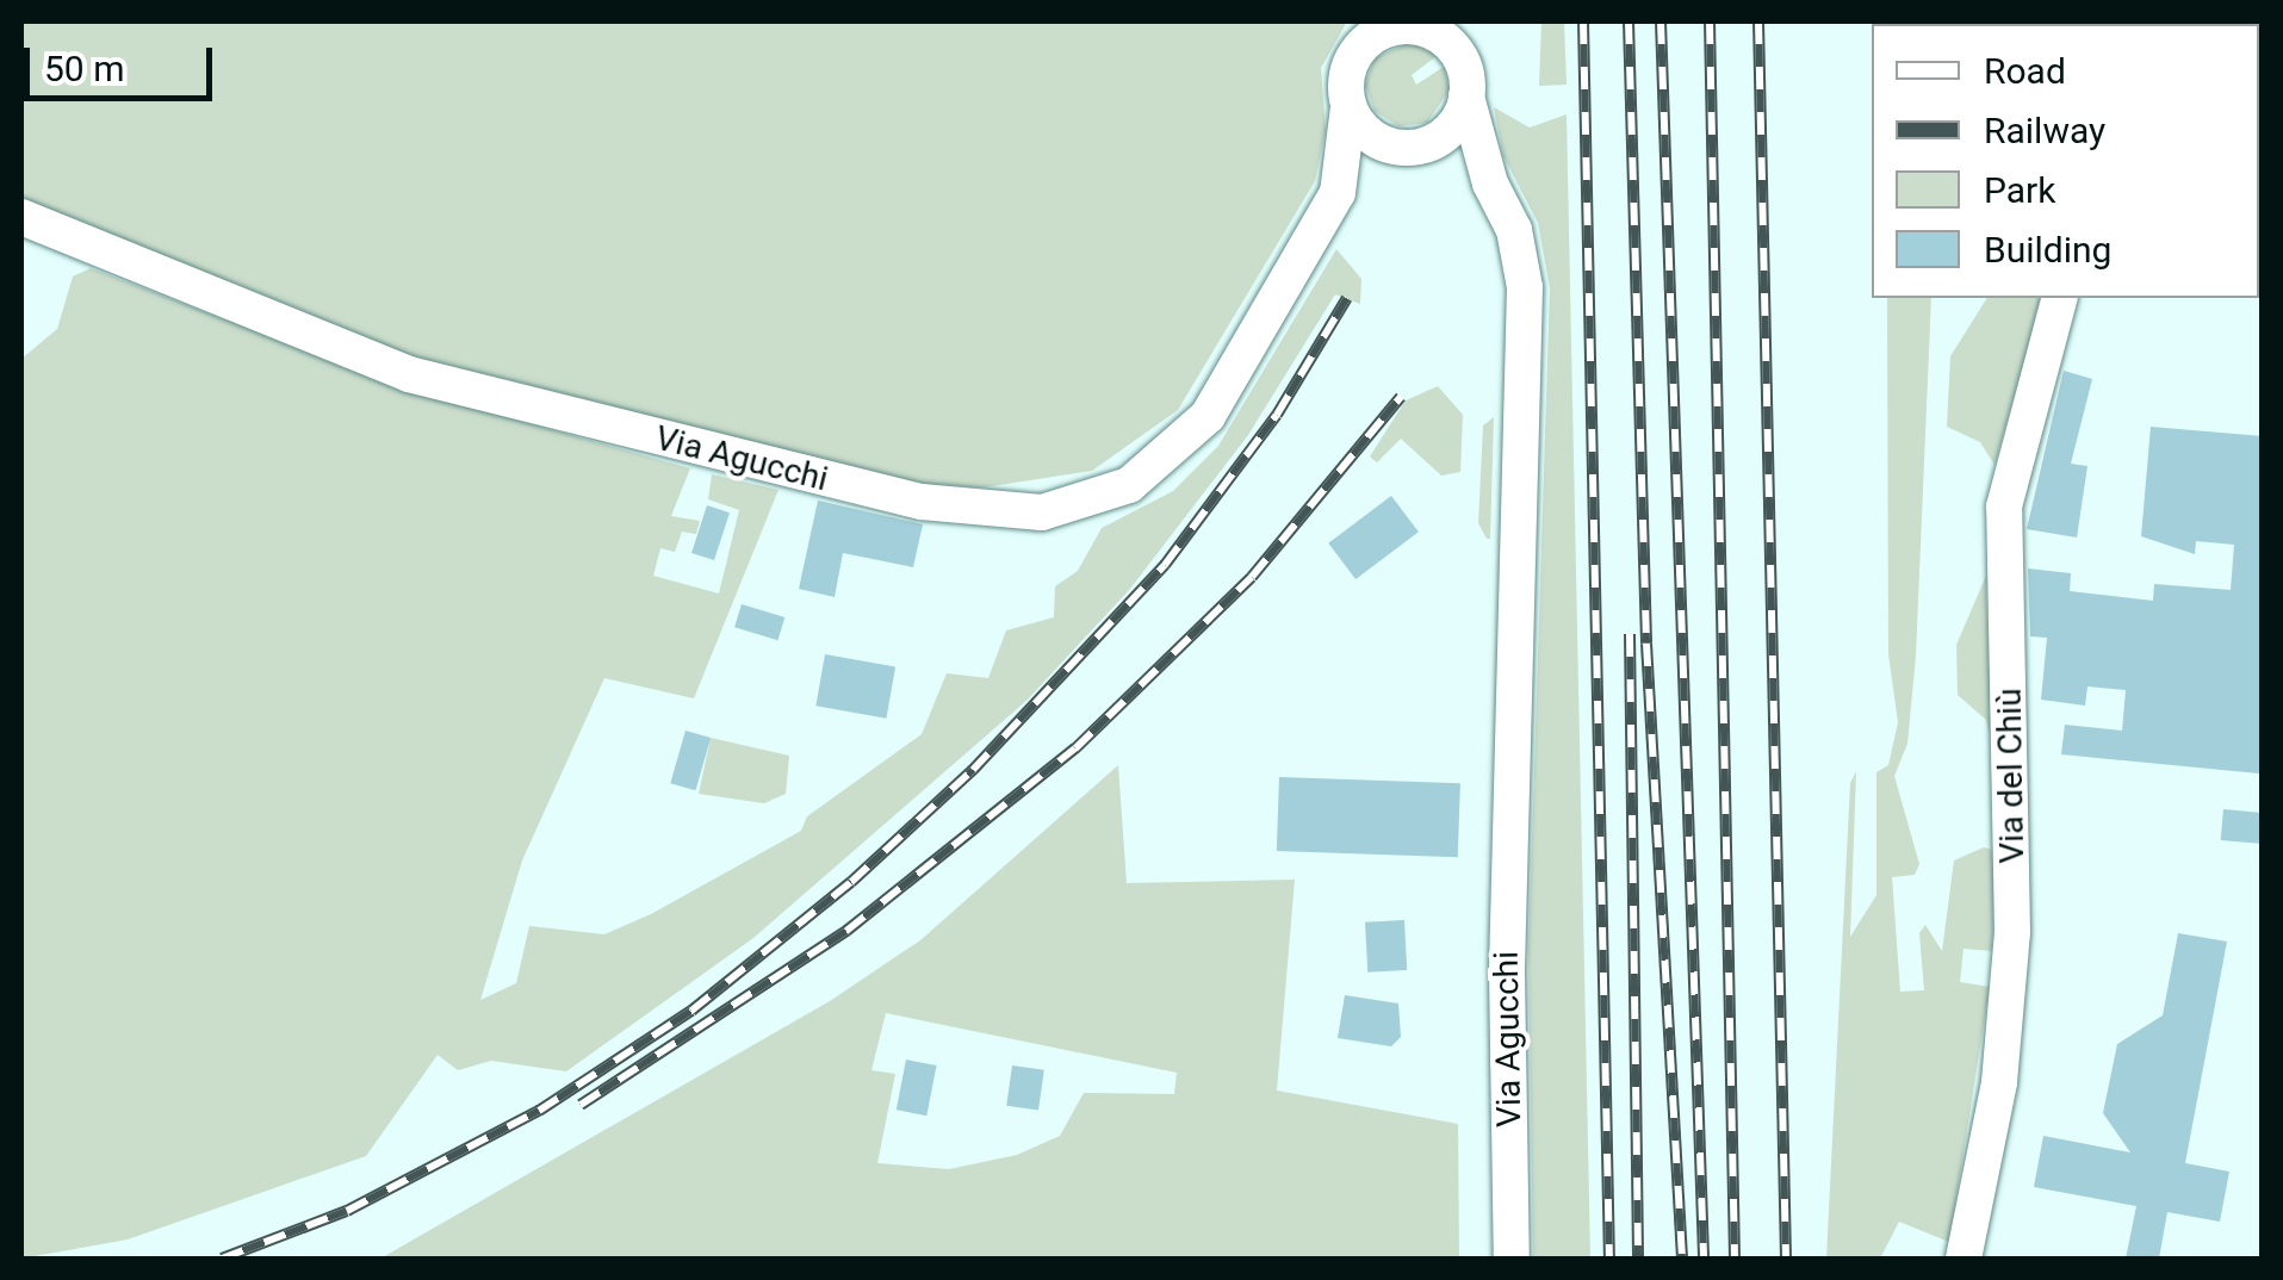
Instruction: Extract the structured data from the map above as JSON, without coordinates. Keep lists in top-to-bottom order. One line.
{"streets":{"street":["Via Agucchi","Via del Chiù"]},"legend":["Road","Railway","Park","Building"],"scale_bar":"50 m"}
